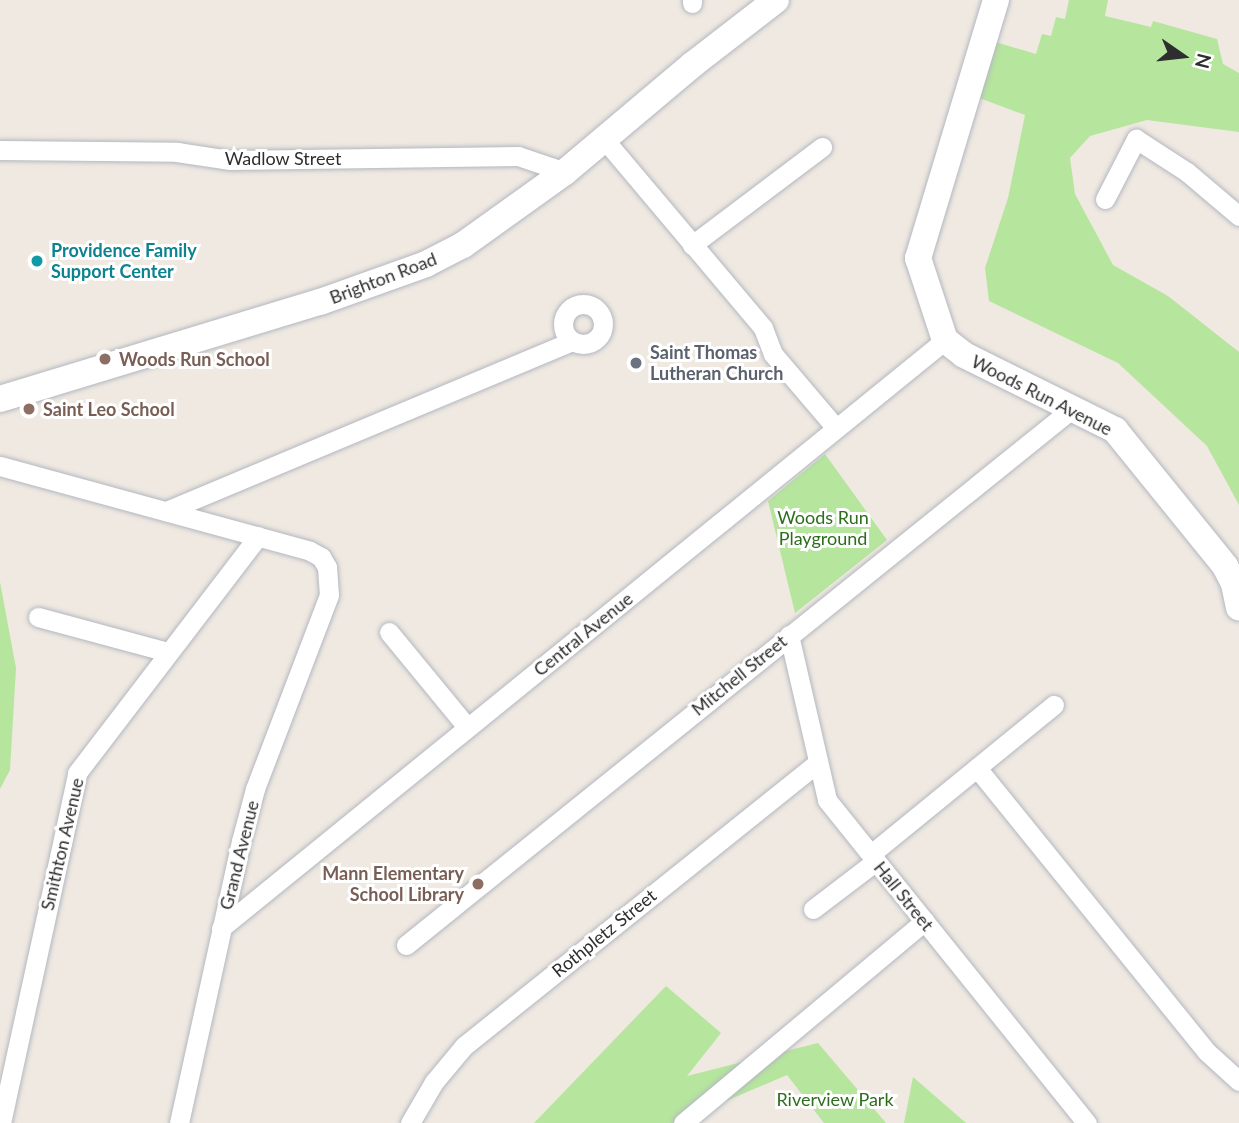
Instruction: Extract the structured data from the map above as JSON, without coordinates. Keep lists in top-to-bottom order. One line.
{"streets":{"street":["Wadlow Street","Brighton Road","Woods Run Avenue","Central Avenue","Mitchell Street","Smithton Avenue","Grand Avenue","Hall Street","Rothpletz Street"]},"crossings":[["Wadlow Street","Brighton Road"],["Woods Run Avenue","Central Avenue"],["Woods Run Avenue","Mitchell Street"],["Central Avenue","Grand Avenue"],["Mitchell Street","Hall Street"],["Smithton Avenue","Grand Avenue"],["Hall Street","Rothpletz Street"]],"parks":["Woods Run Playground","Riverview Park"],"places":["Providence Family Support Center","Woods Run School","Saint Thomas Lutheran Church","Saint Leo School","Mann Elementary School Library"],"north":"right"}
